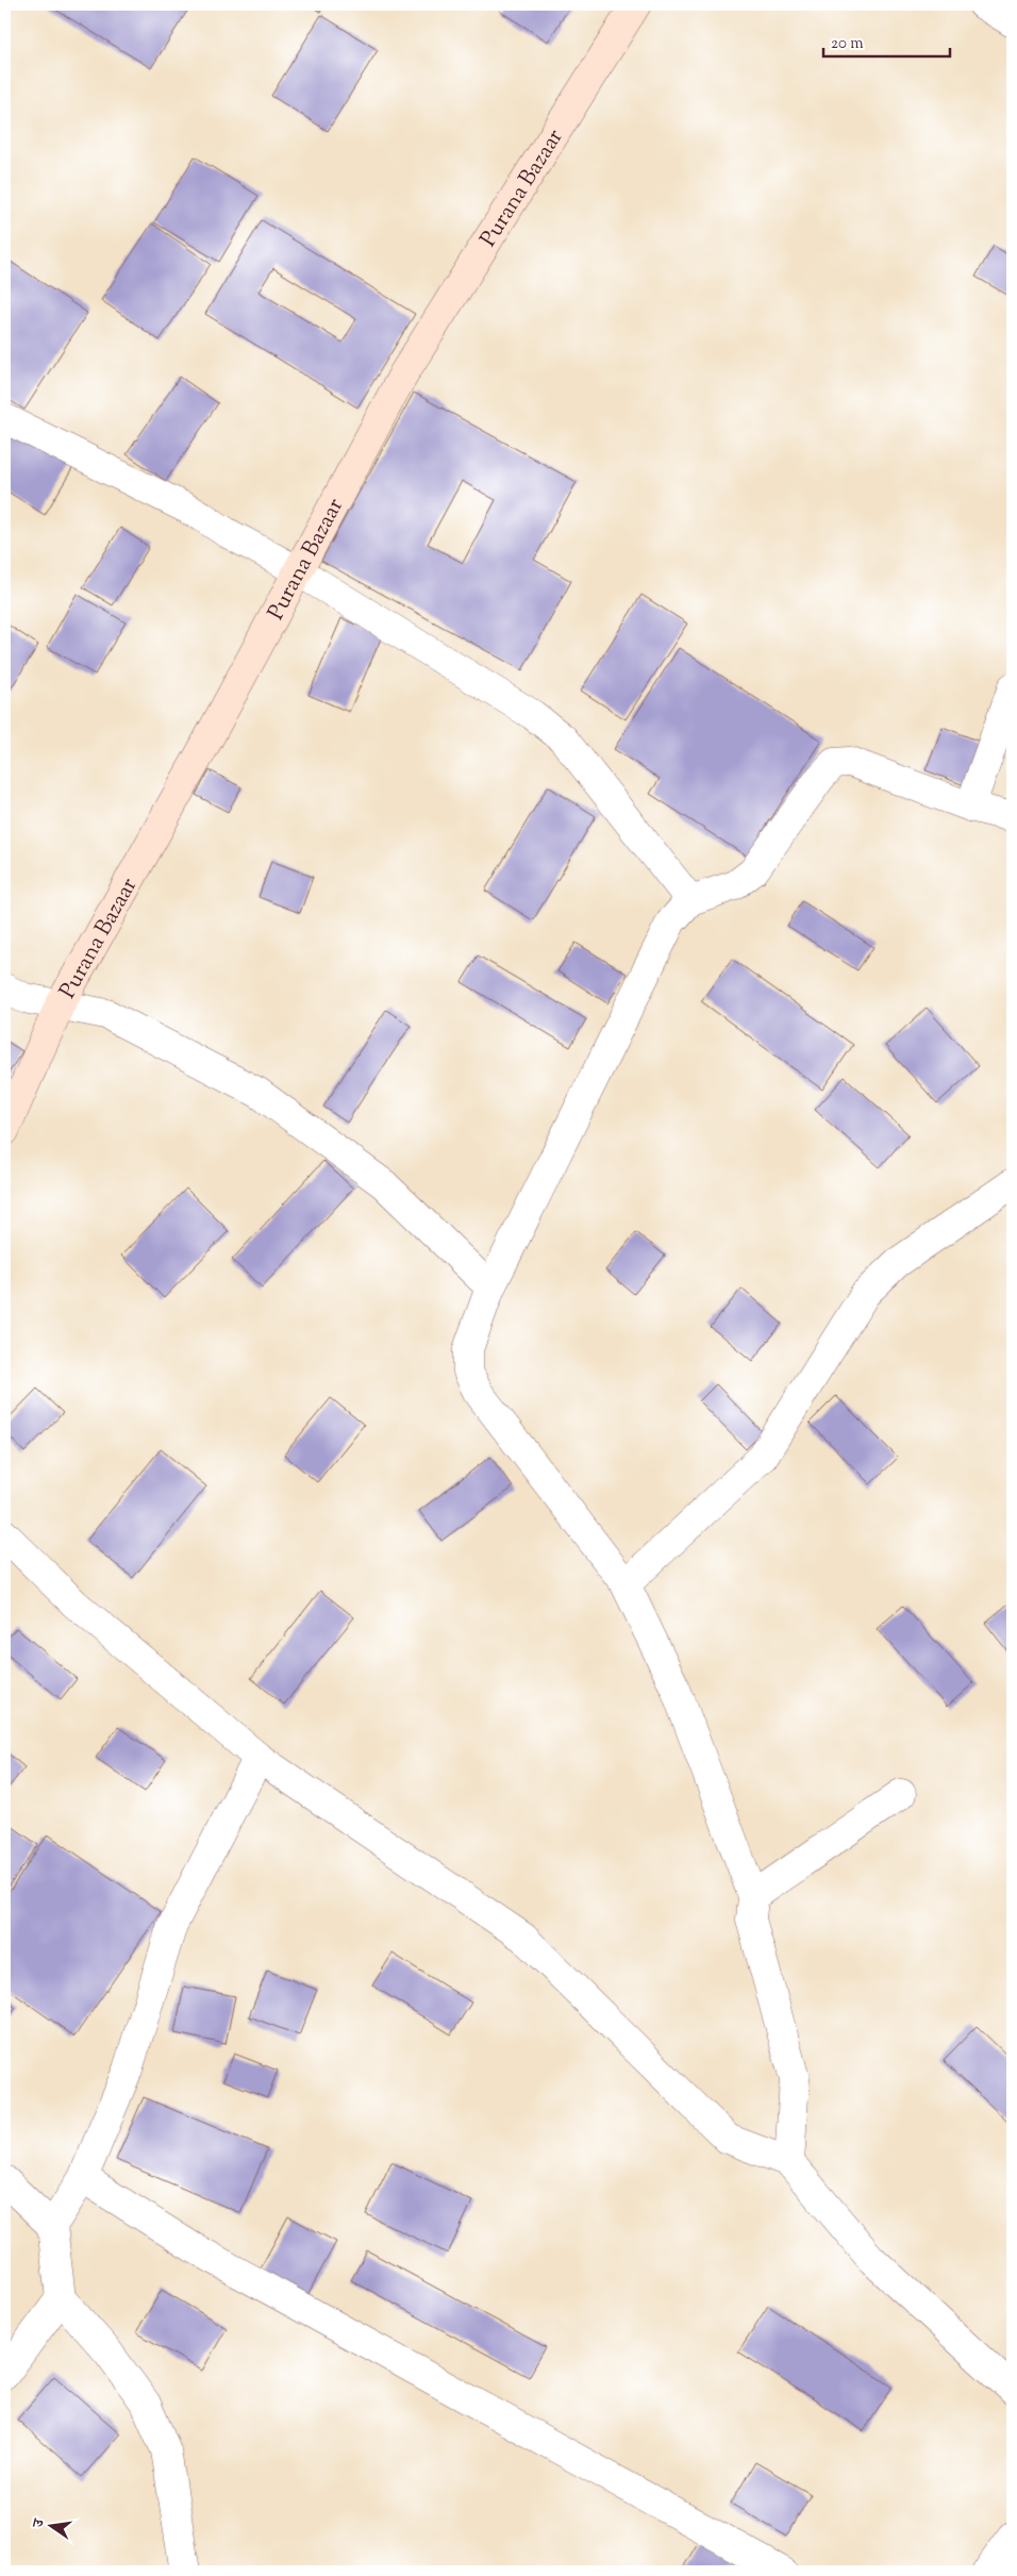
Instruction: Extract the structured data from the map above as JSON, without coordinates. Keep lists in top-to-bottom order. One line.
{"streets":{"street":["Purana Bazaar"]},"scale_bar":"20 m","north":"left"}
